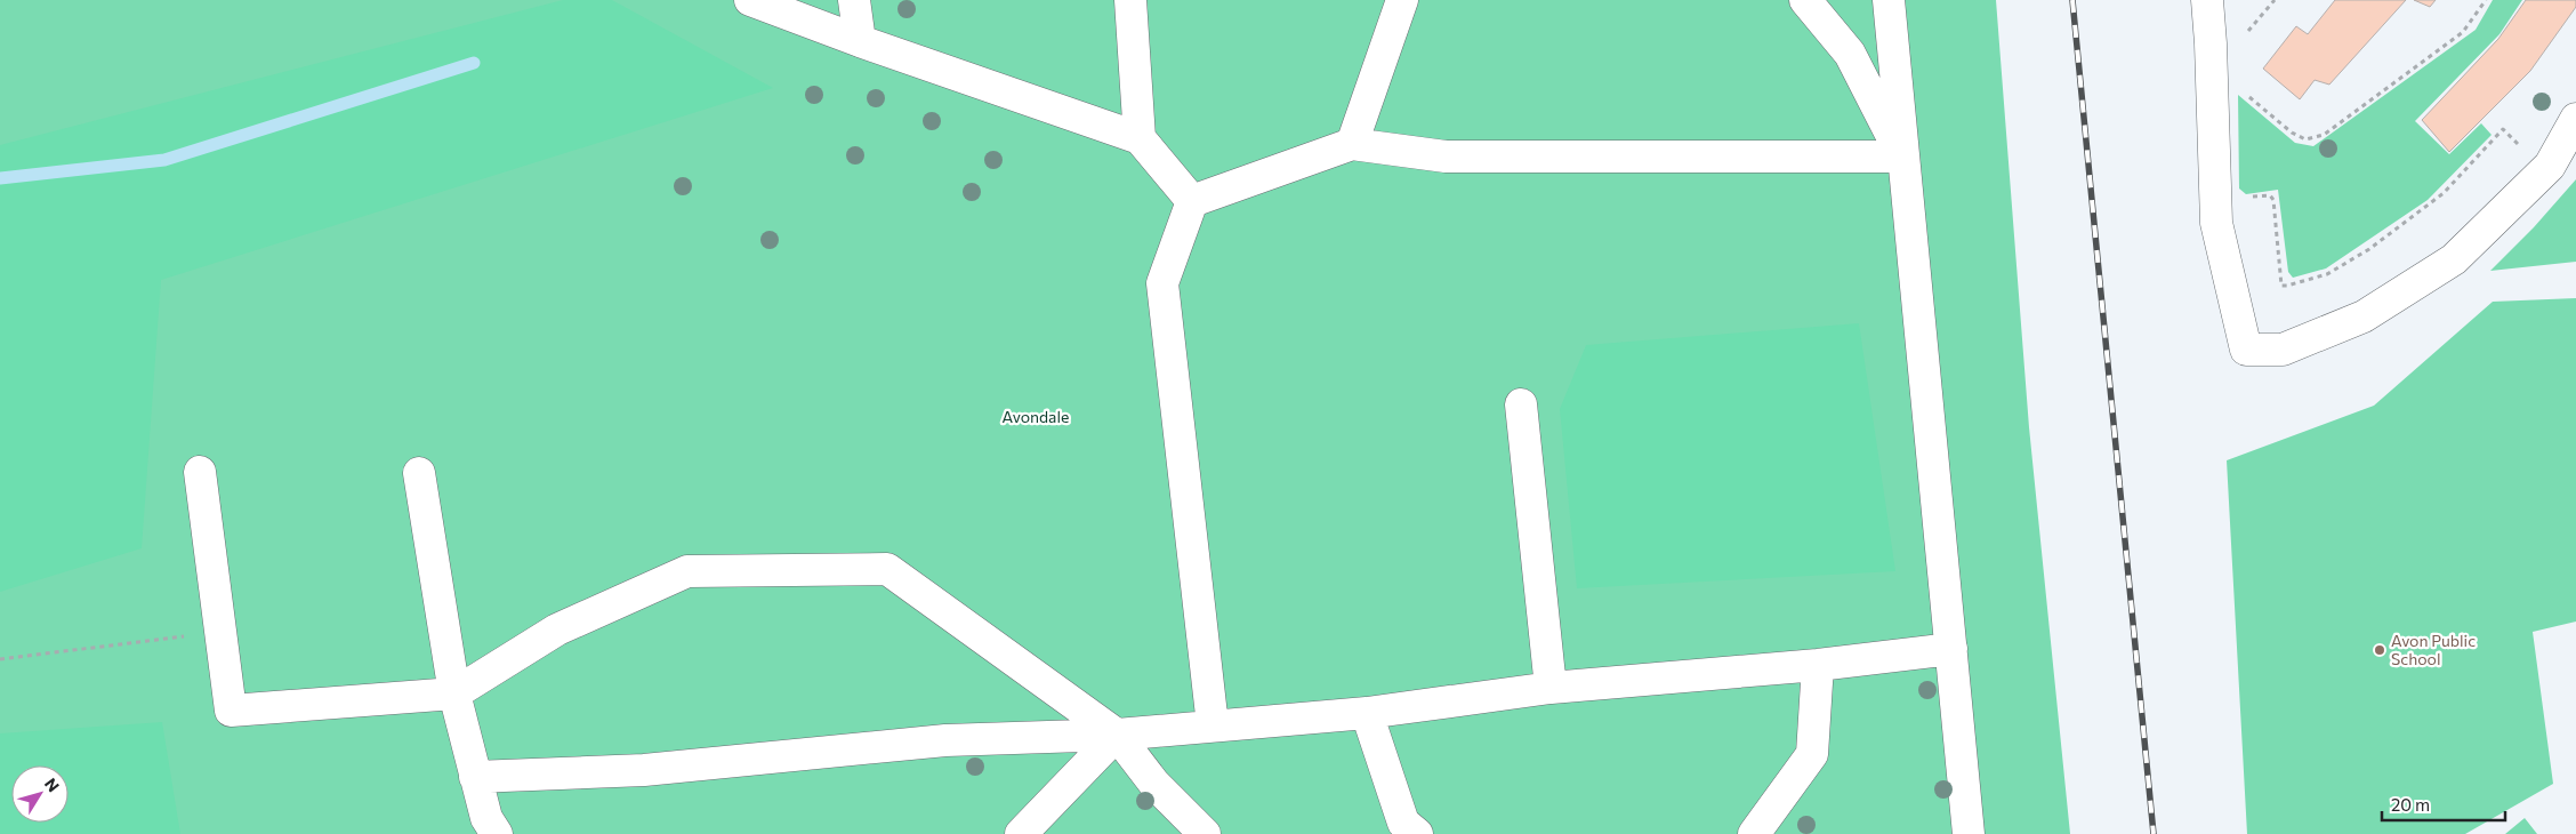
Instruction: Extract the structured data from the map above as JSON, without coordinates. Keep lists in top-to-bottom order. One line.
{"parks":["Avondale"],"places":["Avon Public School"],"scale_bar":"20 m","north":"top right"}
